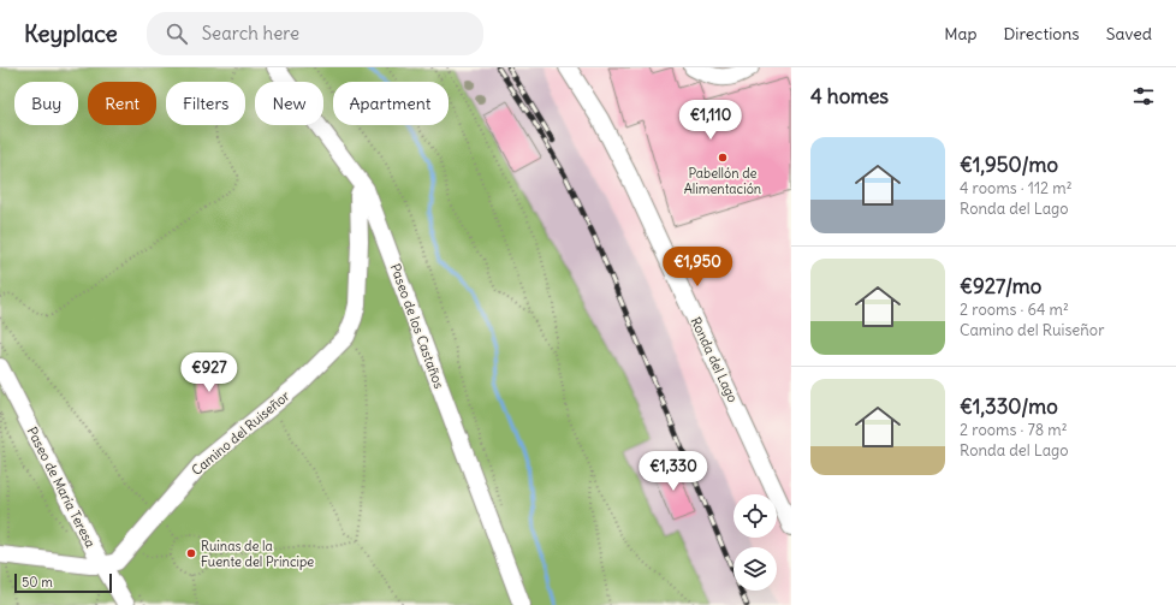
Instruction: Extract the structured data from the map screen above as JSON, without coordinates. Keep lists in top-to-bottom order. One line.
{"streets":{"street":["Paseo de los Castaños","Ronda del Lago","Camino del Ruiseñor","Paseo de María Teresa"]},"crossings":[["Paseo de los Castaños","Camino del Ruiseñor"],["Camino del Ruiseñor","Paseo de María Teresa"]],"places":["Pabellón de Alimentación","Ruinas de la Fuente del Príncipe"],"scale_bar":"50 m","page":{"header":"Keyplace","search":"Search here","nav":["Map","Directions","Saved"],"heading":"4 homes","chip":["Buy","Rent","Filters","New","Apartment"],"price":["€1,110","€1,950","€927","€1,330"],"list":[{"name":"€1,950/mo","note":"4 rooms · 112 m² · Ronda del Lago"},{"name":"€927/mo","note":"2 rooms · 64 m² · Camino del Ruiseñor"},{"name":"€1,330/mo","note":"2 rooms · 78 m² · Ronda del Lago"}],"scale":"50 m"}}
